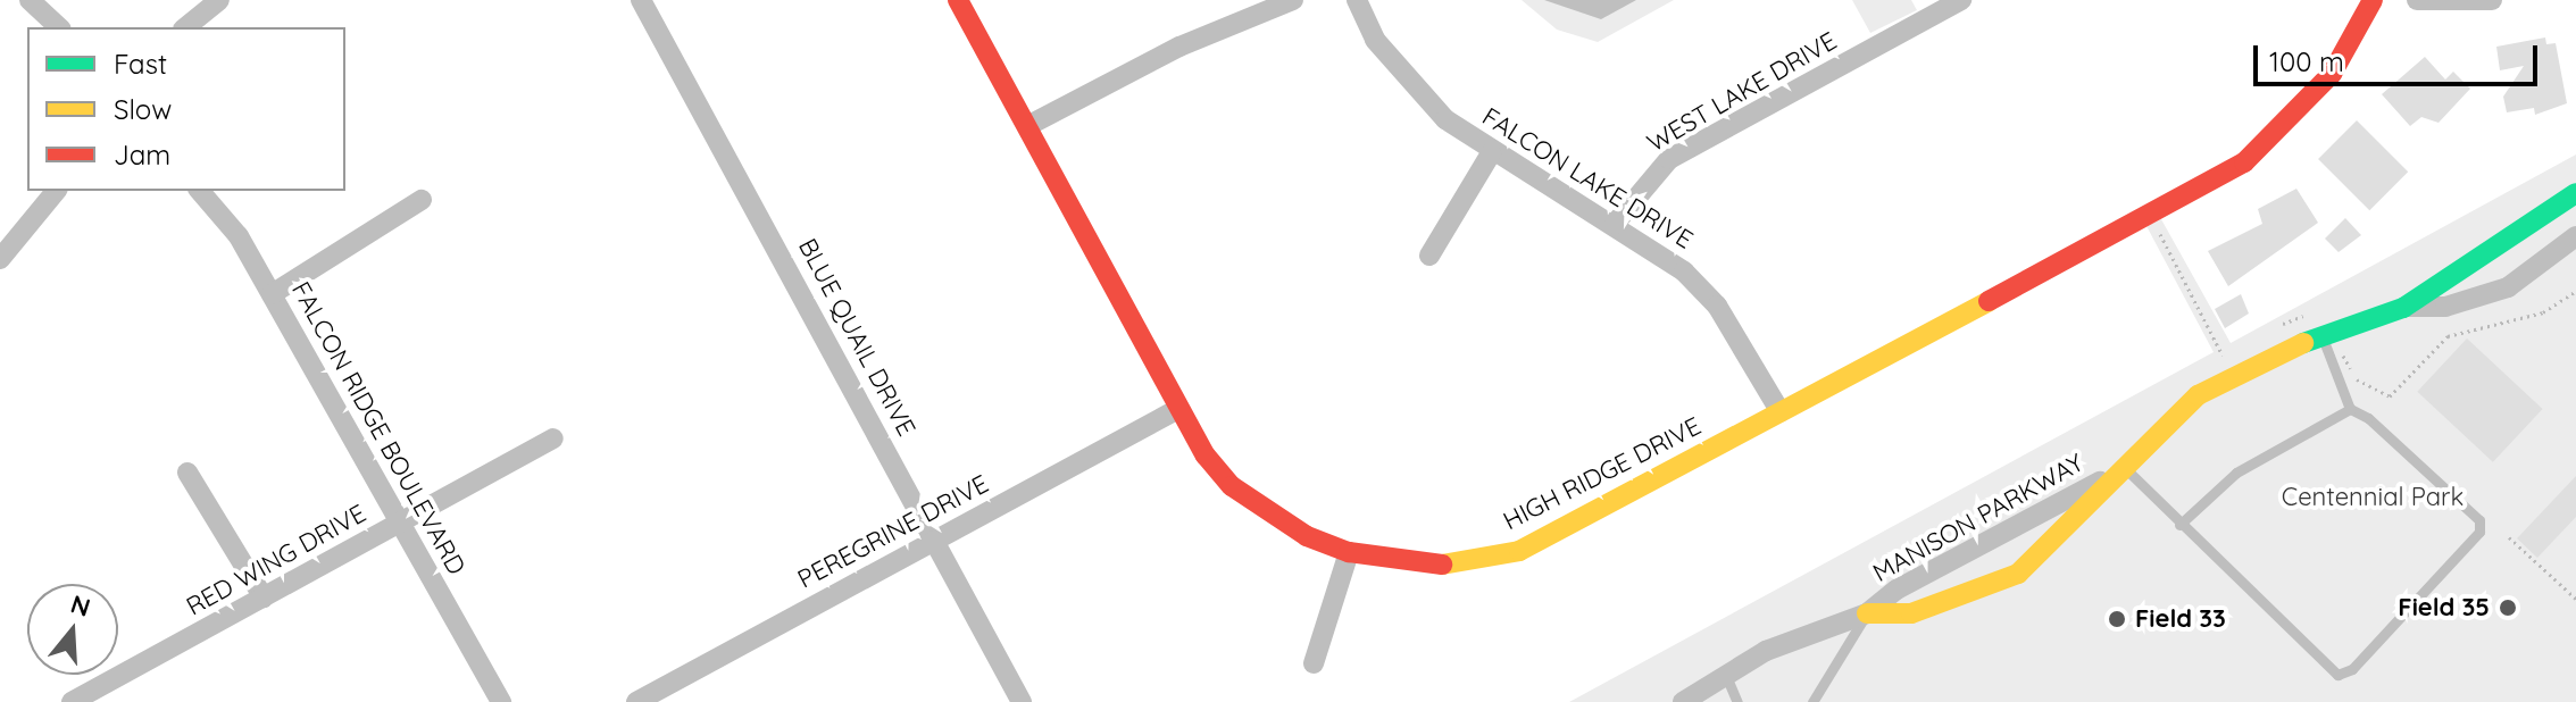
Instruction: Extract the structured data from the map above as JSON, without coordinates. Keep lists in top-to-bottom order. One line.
{"streets":{"street":["WEST LAKE DRIVE","FALCON LAKE DRIVE","BLUE QUAIL DRIVE","FALCON RIDGE BOULEVARD","HIGH RIDGE DRIVE","MANISON PARKWAY","PEREGRINE DRIVE","RED WING DRIVE"]},"crossings":[["WEST LAKE DRIVE","FALCON LAKE DRIVE"],["FALCON LAKE DRIVE","HIGH RIDGE DRIVE"],["BLUE QUAIL DRIVE","PEREGRINE DRIVE"],["FALCON RIDGE BOULEVARD","RED WING DRIVE"],["HIGH RIDGE DRIVE","PEREGRINE DRIVE"]],"parks":["Centennial Park"],"places":["Field 35","Field 33"],"legend":["Fast","Slow","Jam"],"scale_bar":"100 m","north":"top"}
